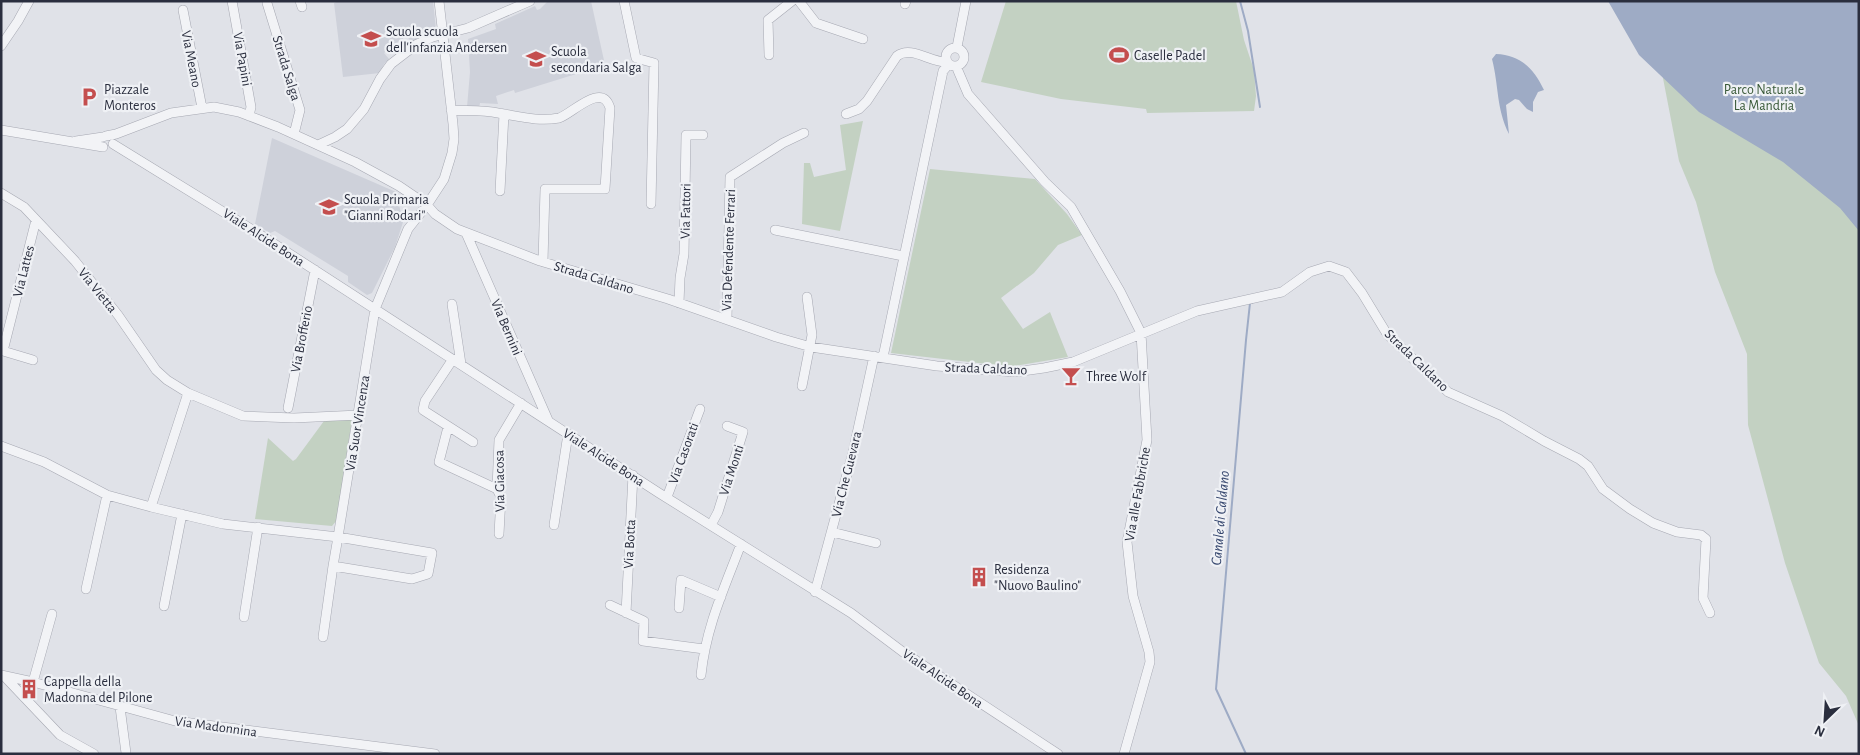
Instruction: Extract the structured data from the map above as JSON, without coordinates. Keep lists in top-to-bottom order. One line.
{"streets":{"street":["Via Meano","Via Papini","Strada Salga","Via Fattori","Viale Alcide Bona","Via Defendente Ferrari","Via Lattes","Strada Caldano","Via Vietta","Via Bernini","Via Brofferio","Via Suor Vincenza","Via Casorati","Via Monti","Via Che Guevara","Via Giacosa","Via alle Fabbriche","Via Botta","Via Madonnina"]},"crossings":[["Via Meano","Strada Caldano"],["Via Papini","Strada Caldano"],["Strada Salga","Strada Caldano"],["Via Fattori","Strada Caldano"],["Viale Alcide Bona","Strada Caldano"],["Viale Alcide Bona","Via Bernini"],["Viale Alcide Bona","Via Brofferio"],["Viale Alcide Bona","Via Suor Vincenza"],["Viale Alcide Bona","Via Casorati"],["Viale Alcide Bona","Via Monti"],["Viale Alcide Bona","Via Che Guevara"],["Viale Alcide Bona","Via Giacosa"],["Viale Alcide Bona","Via Botta"],["Via Defendente Ferrari","Strada Caldano"],["Via Lattes","Via Vietta"],["Strada Caldano","Via Bernini"],["Strada Caldano","Via Suor Vincenza"],["Strada Caldano","Via Che Guevara"],["Strada Caldano","Via alle Fabbriche"],["Via Vietta","Via Suor Vincenza"],["Via Che Guevara","Via alle Fabbriche"]],"water":["Canale di Caldano"],"parks":["Parco Naturale La Mandria"],"places":{"school or university":["Scuola scuola dell'infanzia Andersen","Scuola secondaria Salga","Scuola Primaria \"Gianni Rodari\""],"sports":["Caselle Padel"],"parking":["Piazzale Monteros"],"bar":["Three Wolf"],"building":["Residenza \"Nuovo Baulino\"","Cappella della Madonna del Pilone"]},"north":"bottom left"}
